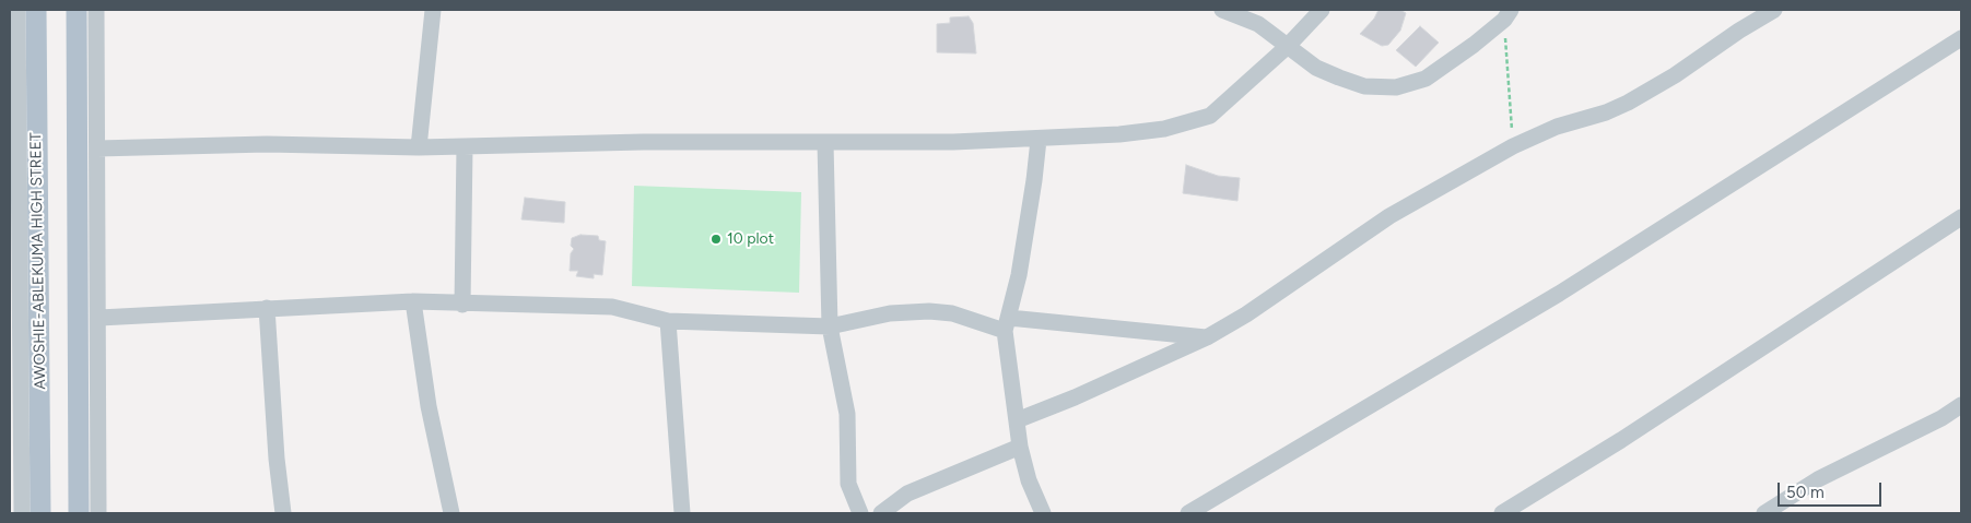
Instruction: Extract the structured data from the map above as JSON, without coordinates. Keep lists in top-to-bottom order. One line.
{"streets":{"main road":["AWOSHIE-ABLEKUMA HIGH STREET"]},"places":["10 plot"],"scale_bar":"50 m"}
